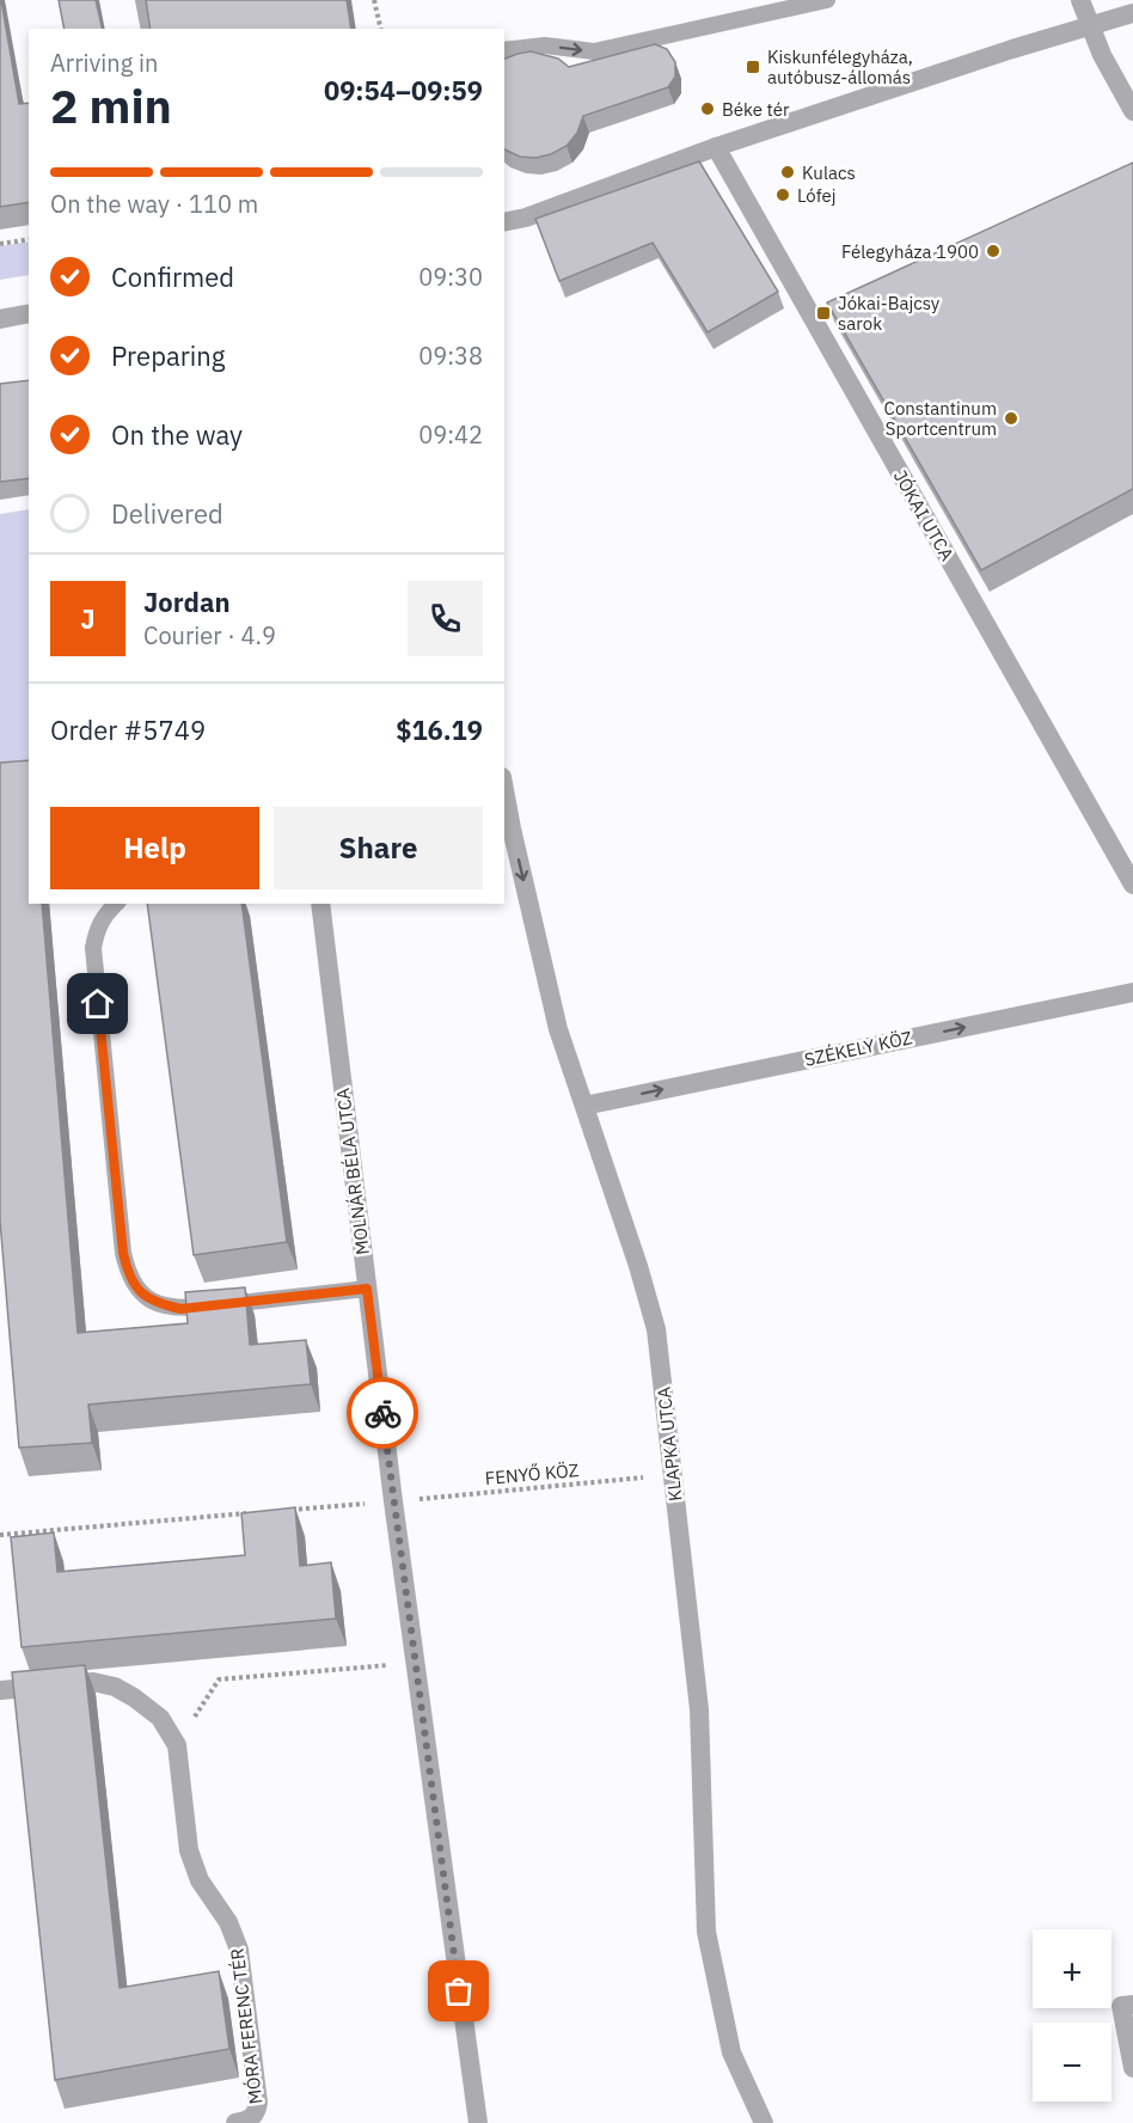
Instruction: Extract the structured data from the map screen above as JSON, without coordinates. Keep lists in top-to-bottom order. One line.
{"streets":{"street":["JÓKAI UTCA","SZÉKELY KÖZ","MOLNÁR BÉLA UTCA","KLAPKA UTCA","MÓRA FERENC TÉR"],"path":["FENYŐ KÖZ"]},"crossings":[["SZÉKELY KÖZ","KLAPKA UTCA"],["MOLNÁR BÉLA UTCA","FENYŐ KÖZ"],["KLAPKA UTCA","FENYŐ KÖZ"]],"one_way":["SZÉKELY KÖZ"],"places":{"transit":["Kiskunfélegyháza, autóbusz-állomás","Jókai-Bajcsy sarok"],"other":["Béke tér","Kulacs","Lófej","Félegyháza 1900","Constantinum Sportcentrum"]},"page":{"heading":["2 min","Arriving in","09:54–09:59"],"panel":["Jordan","Courier · 4.9","Order #5749","$16.19"],"bar":"On the way · 110 m","list":[["Confirmed","09:30"],["Preparing","09:38"],["On the way","09:42"],"Delivered"],"round":"J","buttons":["Help","Share"],"map_buttons":["+","−"]}}
